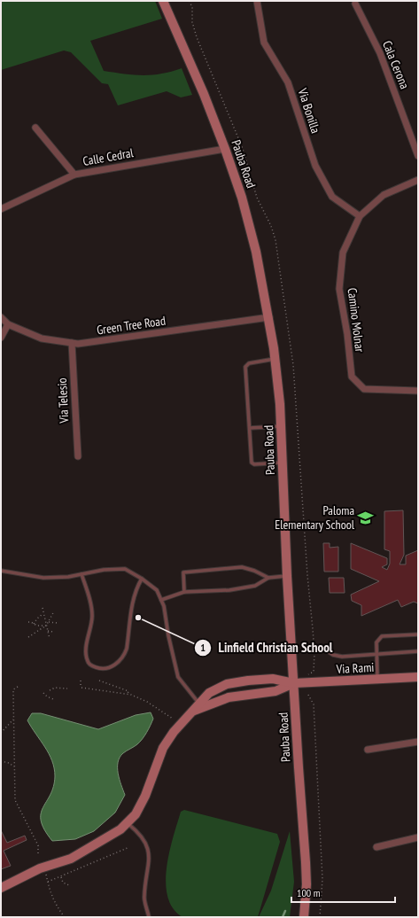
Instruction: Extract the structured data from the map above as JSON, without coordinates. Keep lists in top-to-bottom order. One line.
{"streets":{"main road":["Pauba Road","Via Rami"],"street":["Cala Cerona","Via Bonilla","Calle Cedral","Camino Molnar","Green Tree Road","Via Telesio"]},"crossings":[["Via Bonilla","Camino Molnar"],["Calle Cedral","Pauba Road"],["Pauba Road","Green Tree Road"],["Pauba Road","Via Rami"],["Green Tree Road","Via Telesio"]],"places":{"school or university":["Paloma Elementary School"],"other":["Linfield Christian School"]},"scale_bar":"100 m"}
